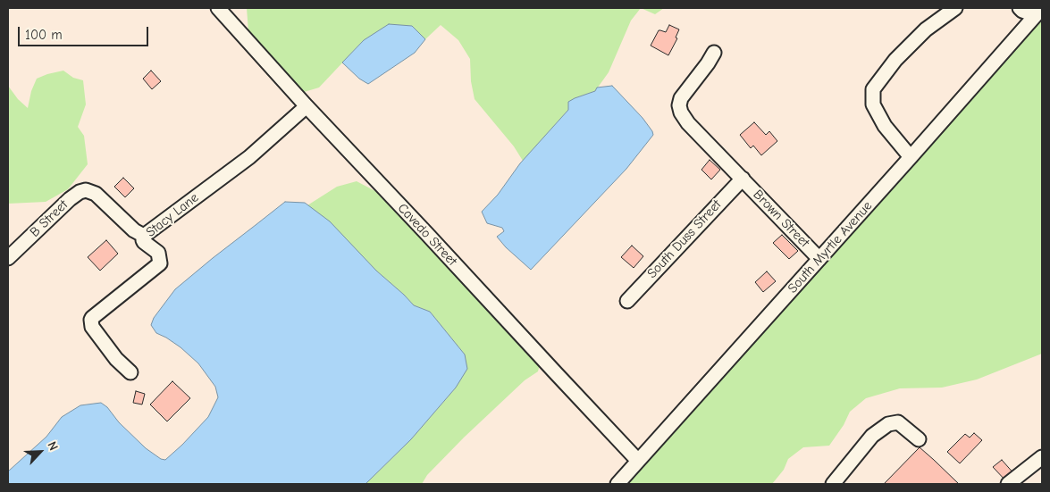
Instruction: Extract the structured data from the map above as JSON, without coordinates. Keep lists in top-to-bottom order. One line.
{"streets":{"street":["Stacy Lane","B Street","Brown Street","Cavedo Street","South Duss Street","South Myrtle Avenue"]},"crossings":[["Stacy Lane","B Street"],["Stacy Lane","Cavedo Street"],["Brown Street","South Duss Street"],["Brown Street","South Myrtle Avenue"],["Cavedo Street","South Myrtle Avenue"]],"scale_bar":"100 m","north":"top right"}
